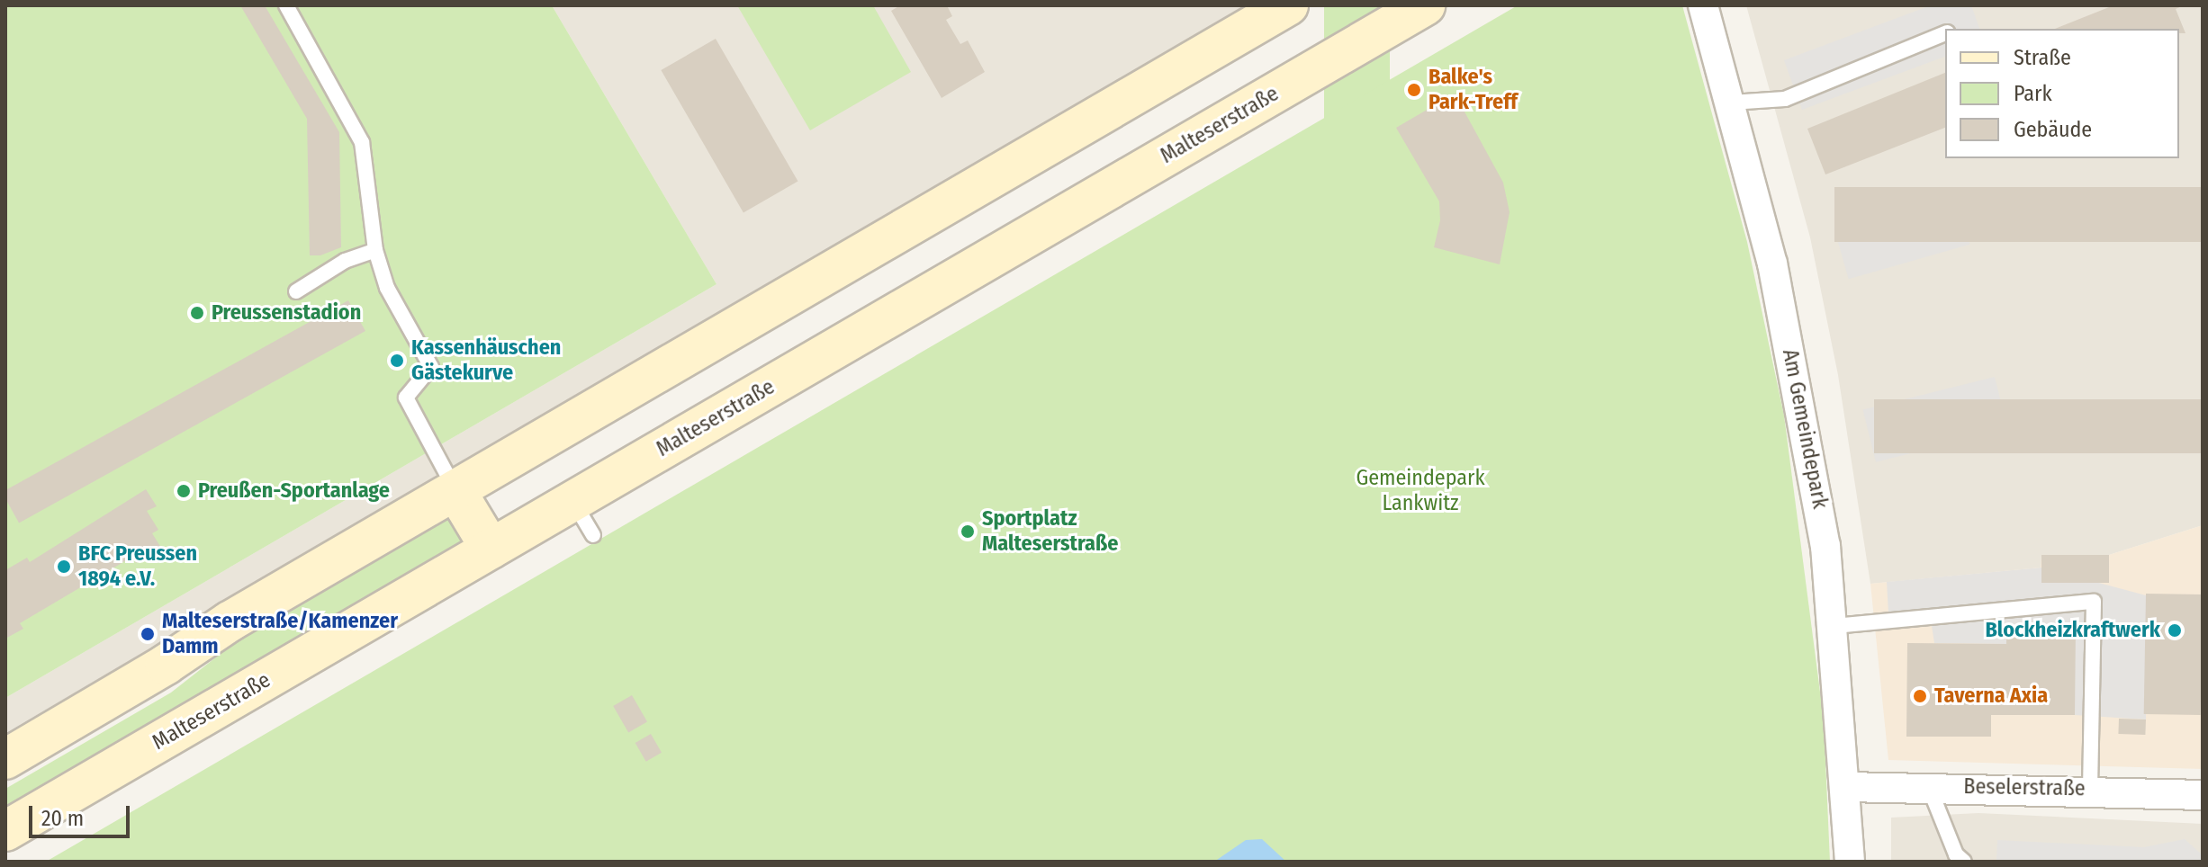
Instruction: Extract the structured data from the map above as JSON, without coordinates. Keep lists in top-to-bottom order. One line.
{"streets":{"main road":["Malteserstraße"],"street":["Am Gemeindepark","Beselerstraße"]},"crossings":[["Am Gemeindepark","Beselerstraße"]],"parks":["Gemeindepark Lankwitz"],"places":["Balke's Park-Treff","Preussenstadion","Kassenhäuschen Gästekurve","Preußen-Sportanlage","Sportplatz Malteserstraße","BFC Preussen 1894 e.V.","Blockheizkraftwerk","Malteserstraße/Kamenzer Damm","Taverna Axia"],"legend":["Straße","Park","Gebäude"],"scale_bar":"20 m"}
